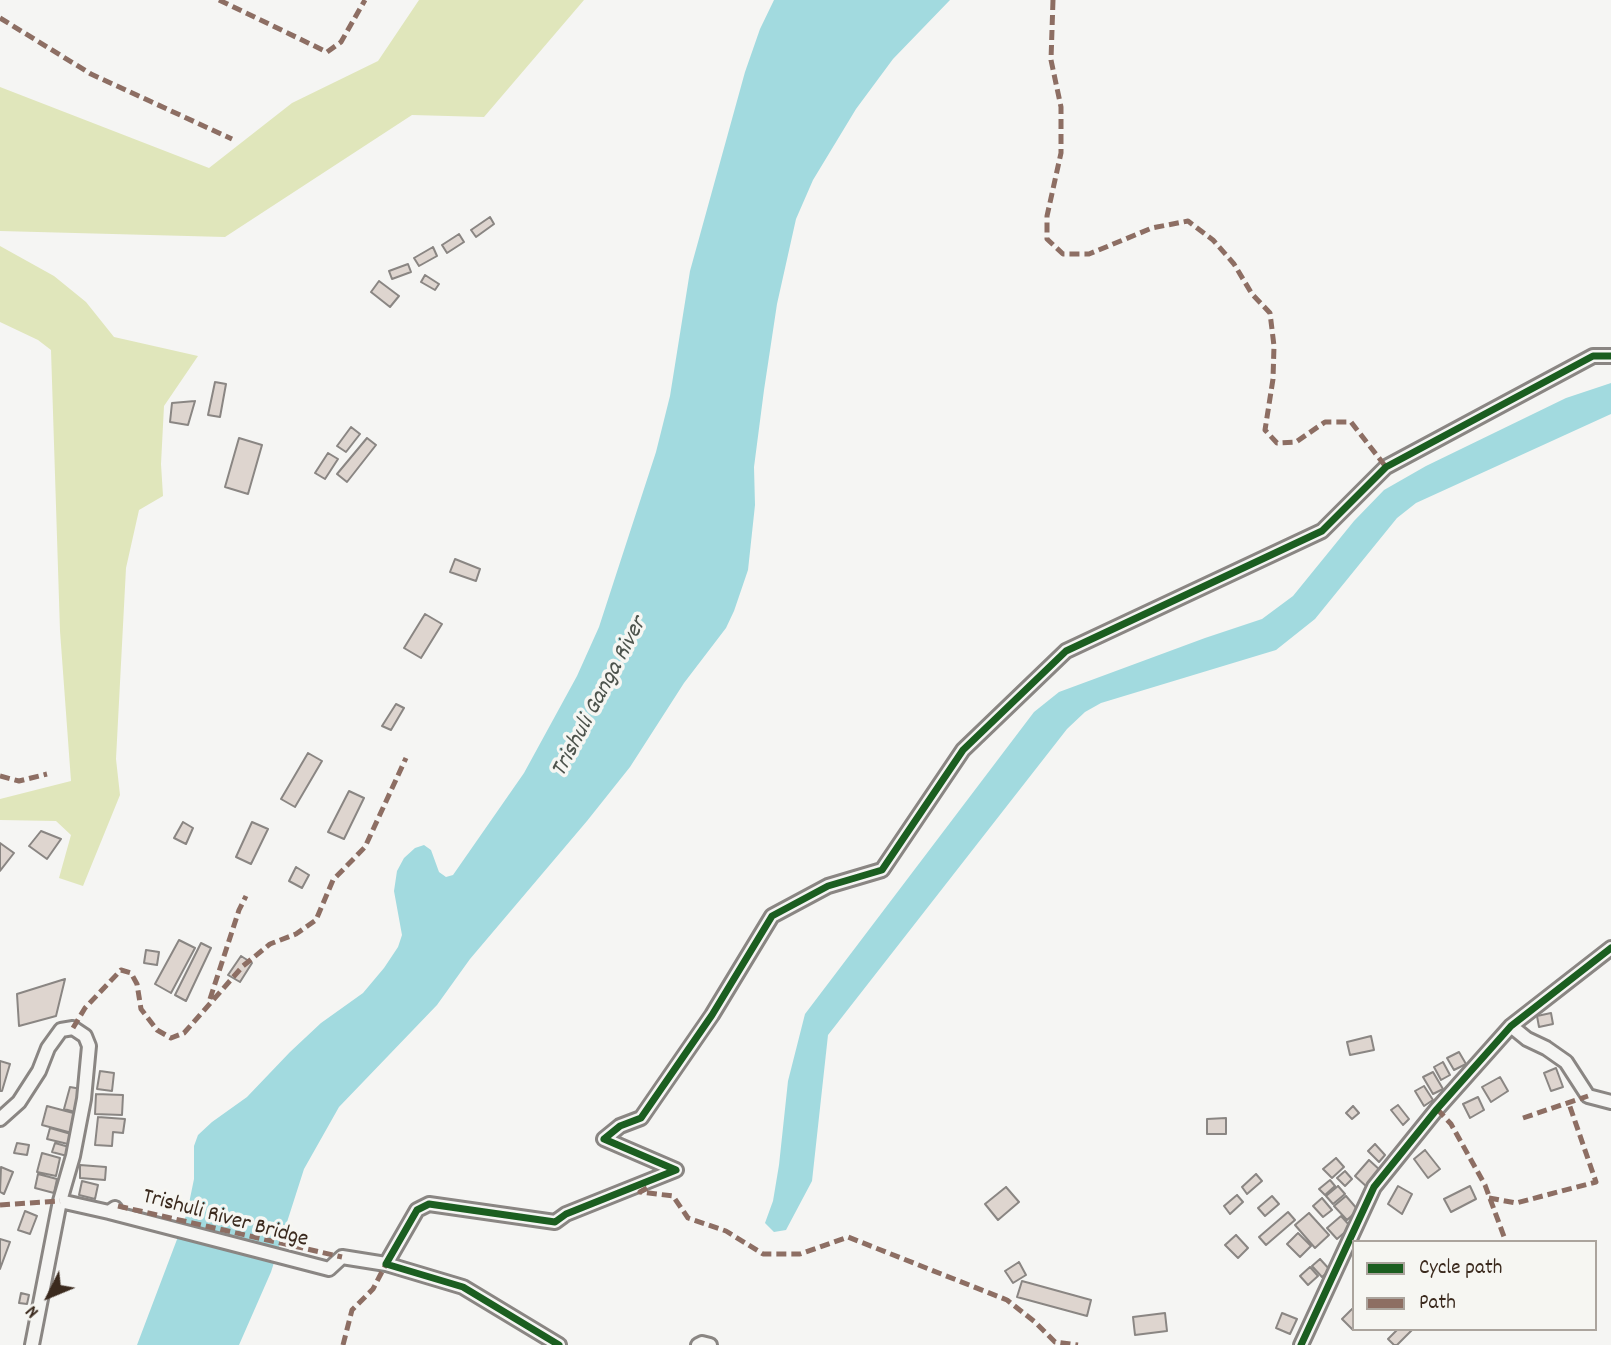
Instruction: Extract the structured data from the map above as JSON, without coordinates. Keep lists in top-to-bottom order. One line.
{"streets":{"street":["Trishuli River Bridge"]},"water":["Trishuli Ganga River"],"legend":["Cycle path","Path"],"north":"bottom left"}
